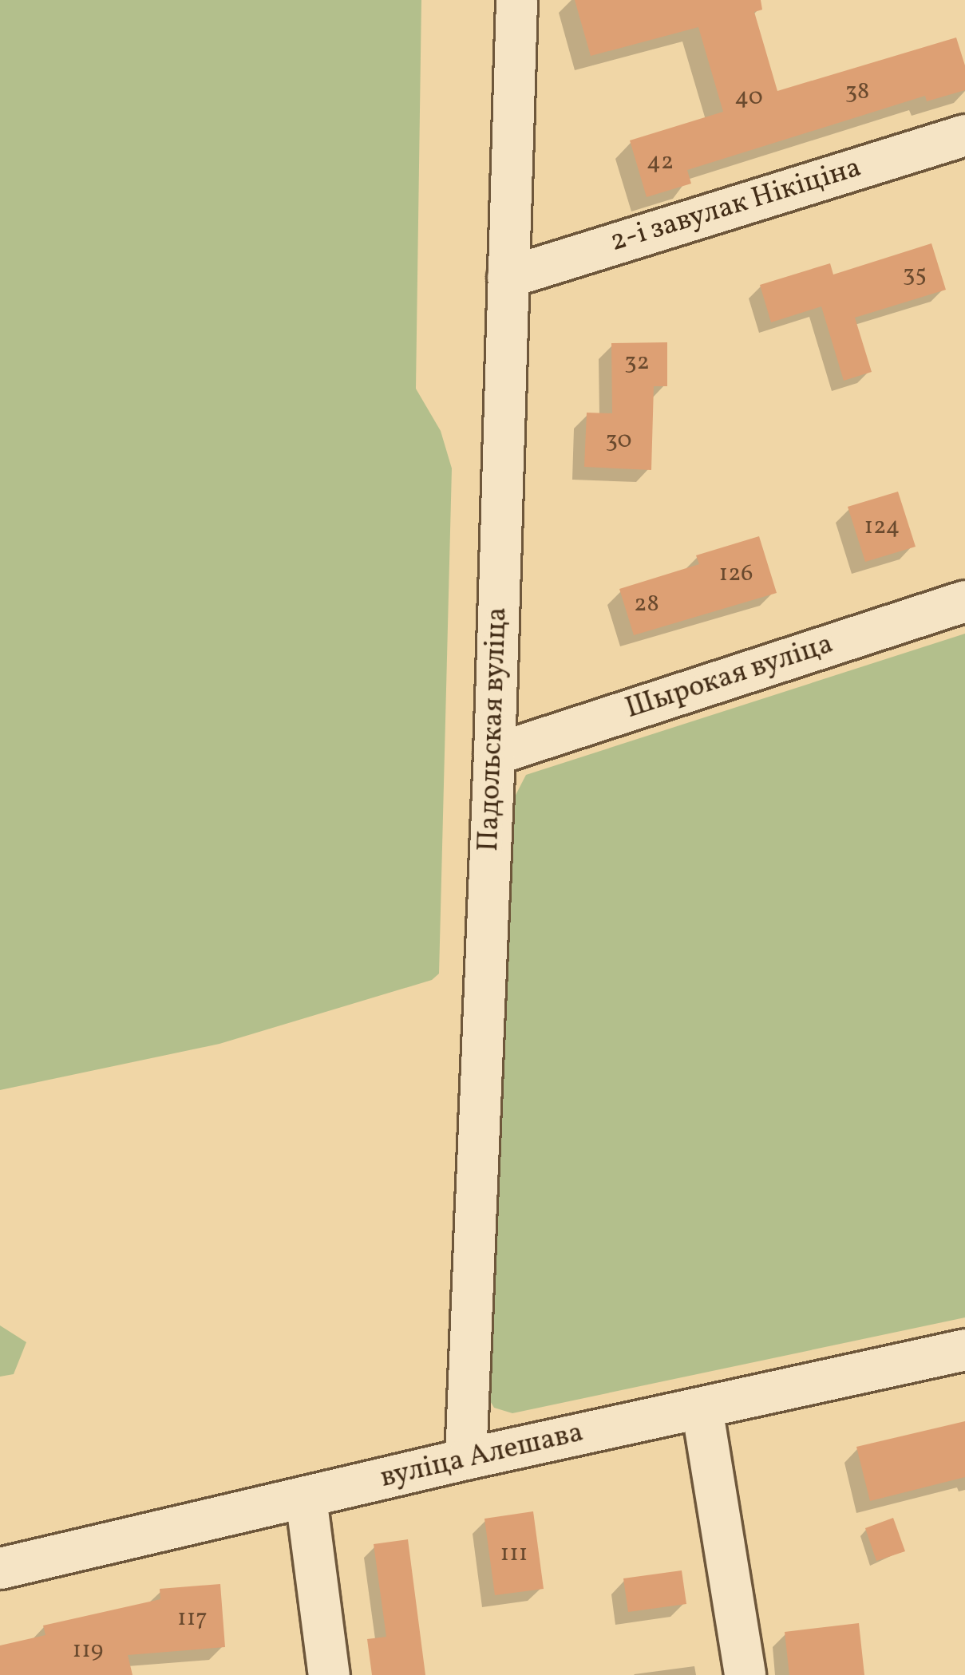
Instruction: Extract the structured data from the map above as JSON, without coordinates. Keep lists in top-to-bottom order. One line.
{"streets":{"street":["2-і завулак Нікіціна","Шырокая вуліца","Падольская вуліца","вуліца Алешава"]},"crossings":[["2-і завулак Нікіціна","Падольская вуліца"],["Шырокая вуліца","Падольская вуліца"],["Падольская вуліца","вуліца Алешава"]],"house_numbers":["38","40","42","35","32","30","124","126","28","111","117","119"]}
